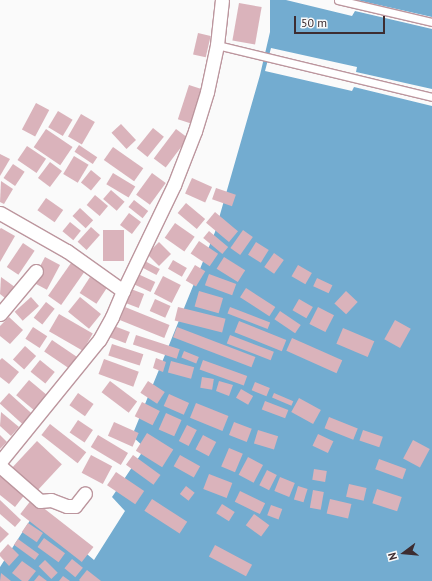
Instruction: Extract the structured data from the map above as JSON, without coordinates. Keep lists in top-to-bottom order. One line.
{"scale_bar":"50 m","north":"left"}
